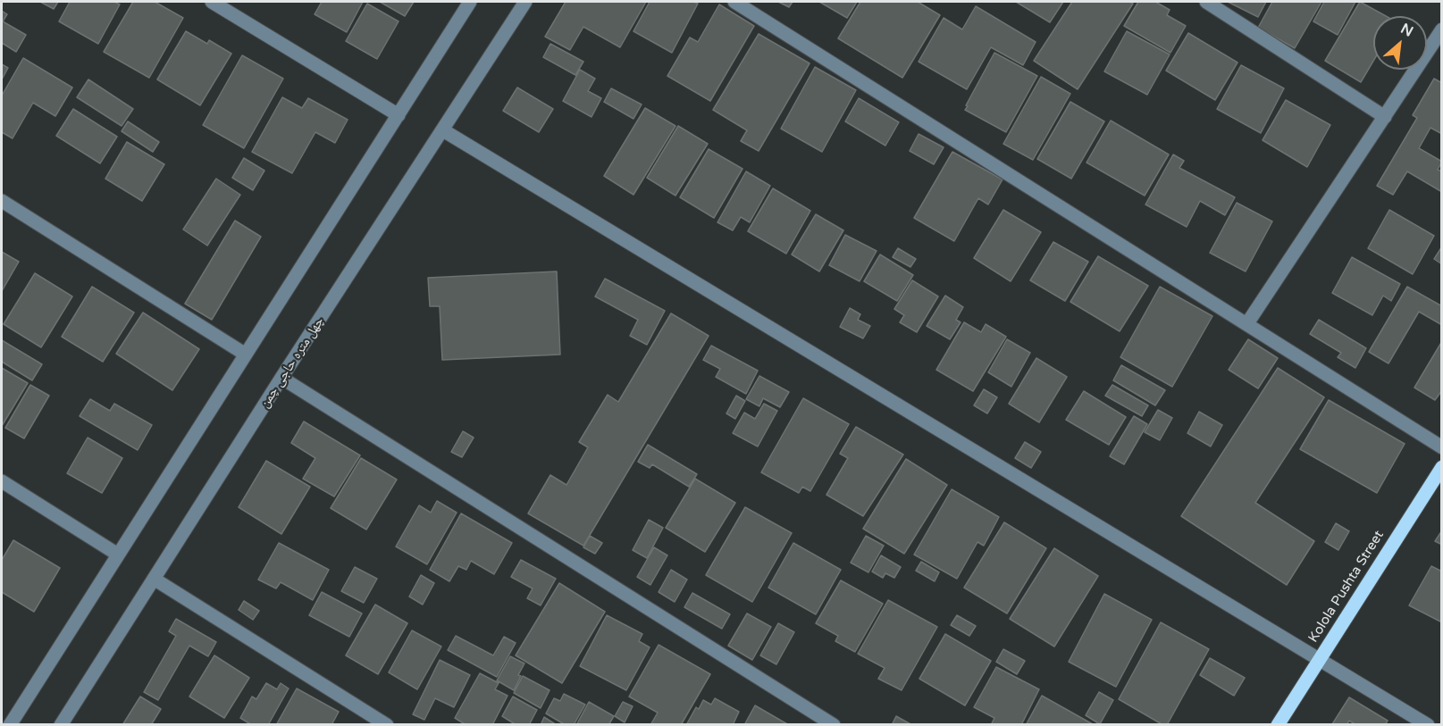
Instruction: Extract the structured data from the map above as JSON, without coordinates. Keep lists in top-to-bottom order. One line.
{"streets":{"main road":["Kolola Pushta Street"],"street":["چهل متره حاجی چمن"]},"north":"top right"}
